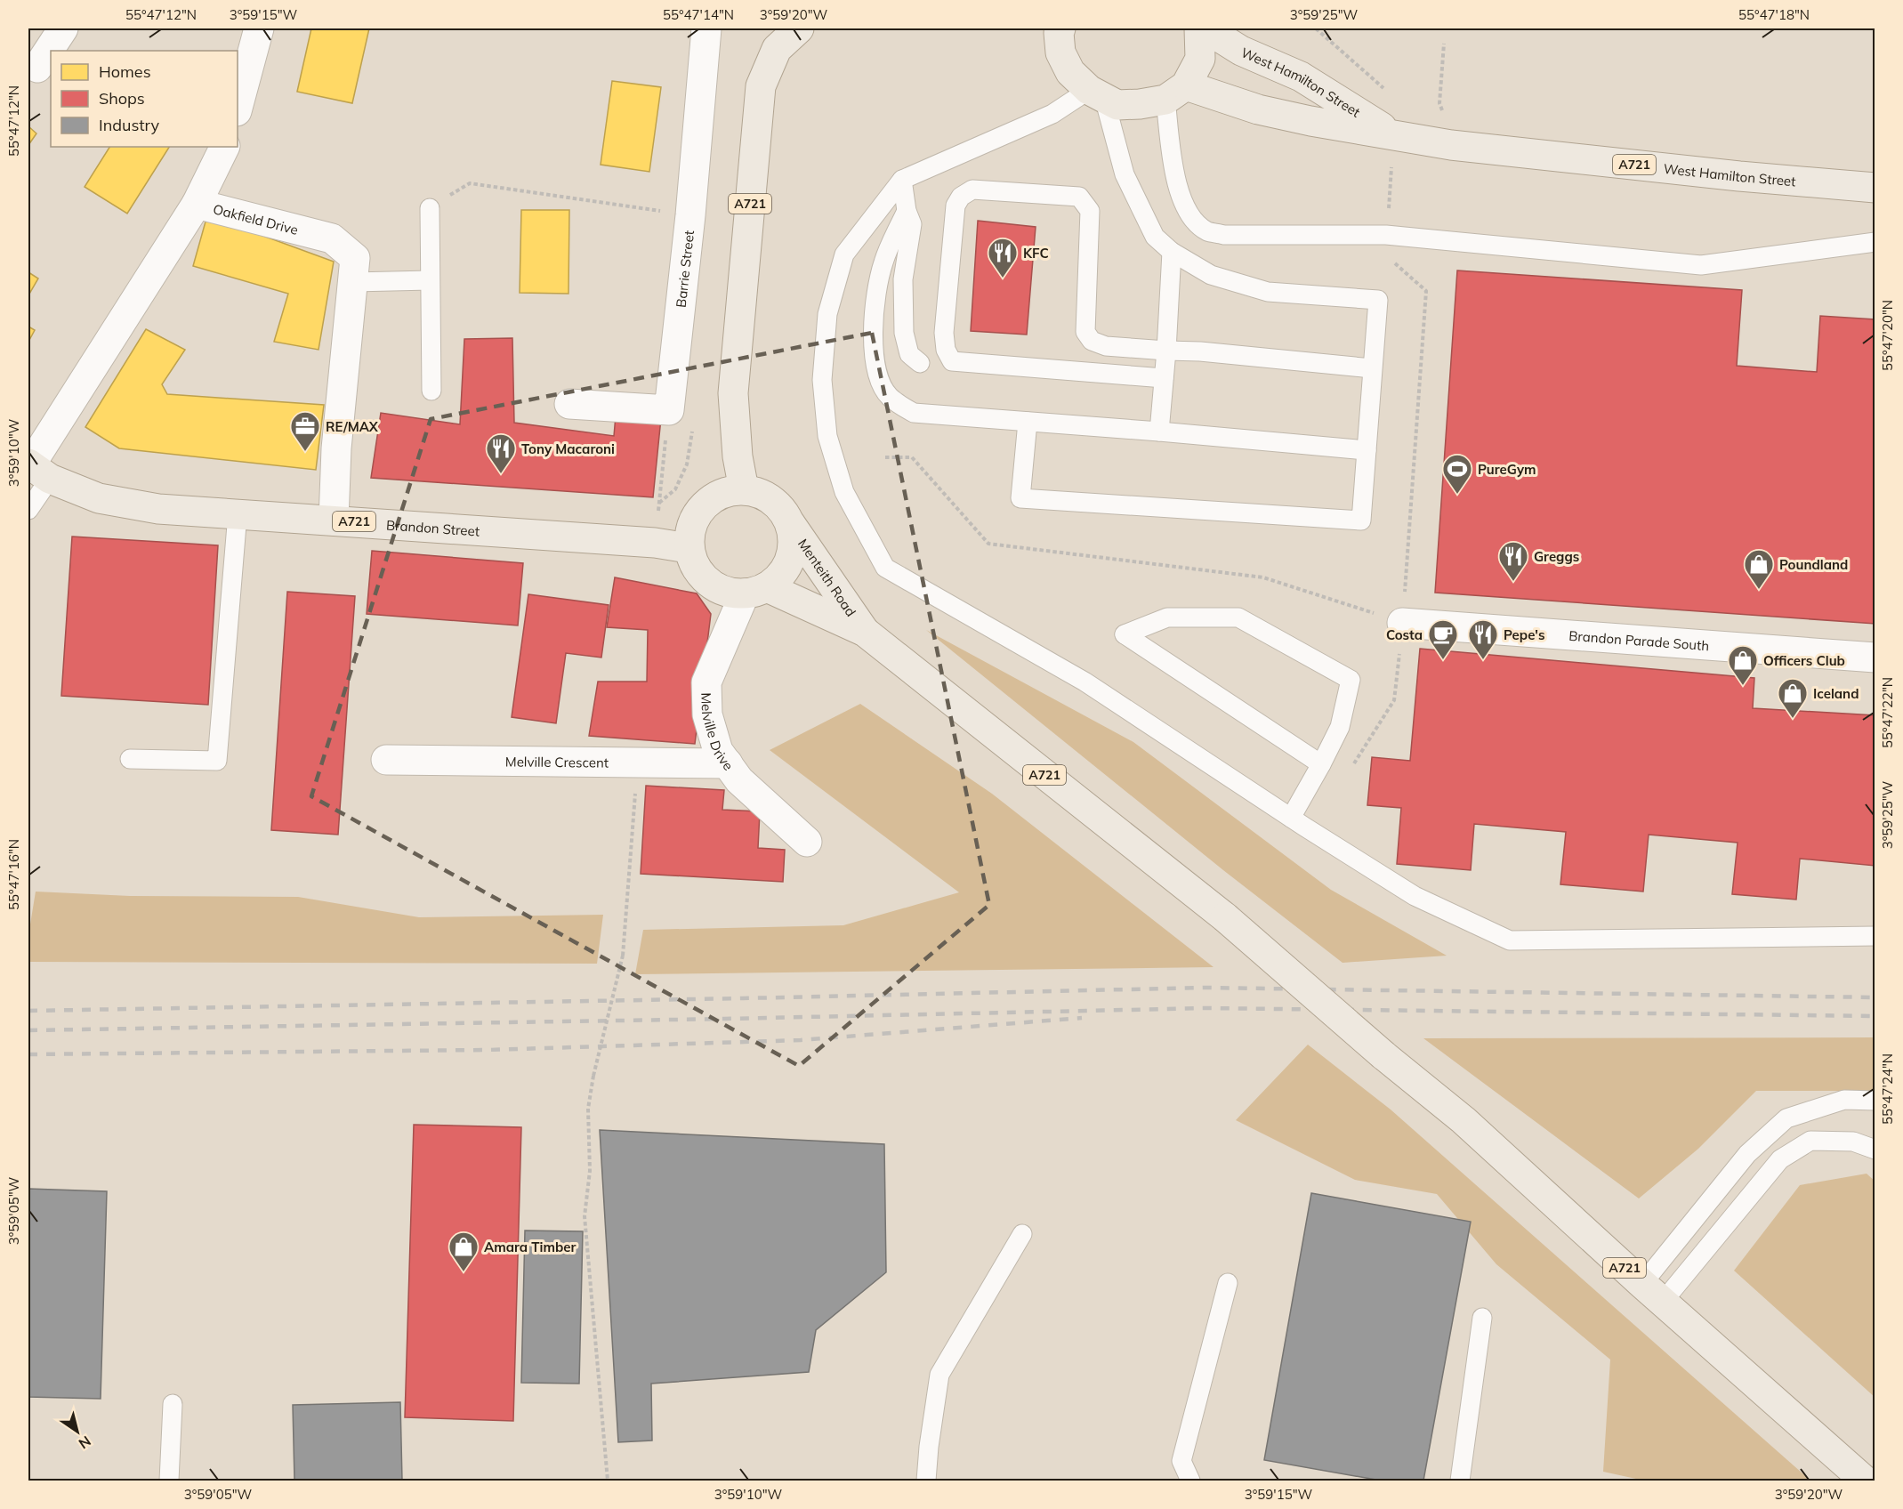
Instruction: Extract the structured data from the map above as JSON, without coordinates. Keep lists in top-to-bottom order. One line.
{"streets":{"main road":["West Hamilton Street","A721","Brandon Street","Menteith Road"],"street":["Oakfield Drive","Barrie Street","Brandon Parade South","Melville Drive","Melville Crescent"]},"crossings":[["West Hamilton Street","A721"],["A721","Brandon Street"],["A721","Menteith Road"],["A721","Melville Drive"],["Oakfield Drive","Brandon Street"],["Brandon Street","Menteith Road"],["Brandon Street","Melville Drive"],["Menteith Road","Melville Drive"],["Melville Drive","Melville Crescent"]],"places":{"restaurant":["KFC","Tony Macaroni","Greggs","Pepe's"],"office":["RE/MAX"],"sports":["PureGym"],"shop":["Poundland","Officers Club","Iceland","Amara Timber"],"cafe":["Costa"]},"legend":["Homes","Shops","Industry"],"north":"bottom right","coordinates":["55°47'12\"N","3°59'15\"W","55°47'14\"N","3°59'20\"W","3°59'25\"W","55°47'18\"N","55°47'20\"N","3°59'10\"W","55°47'22\"N","55°47'16\"N","55°47'24\"N","3°59'05\"W"]}
